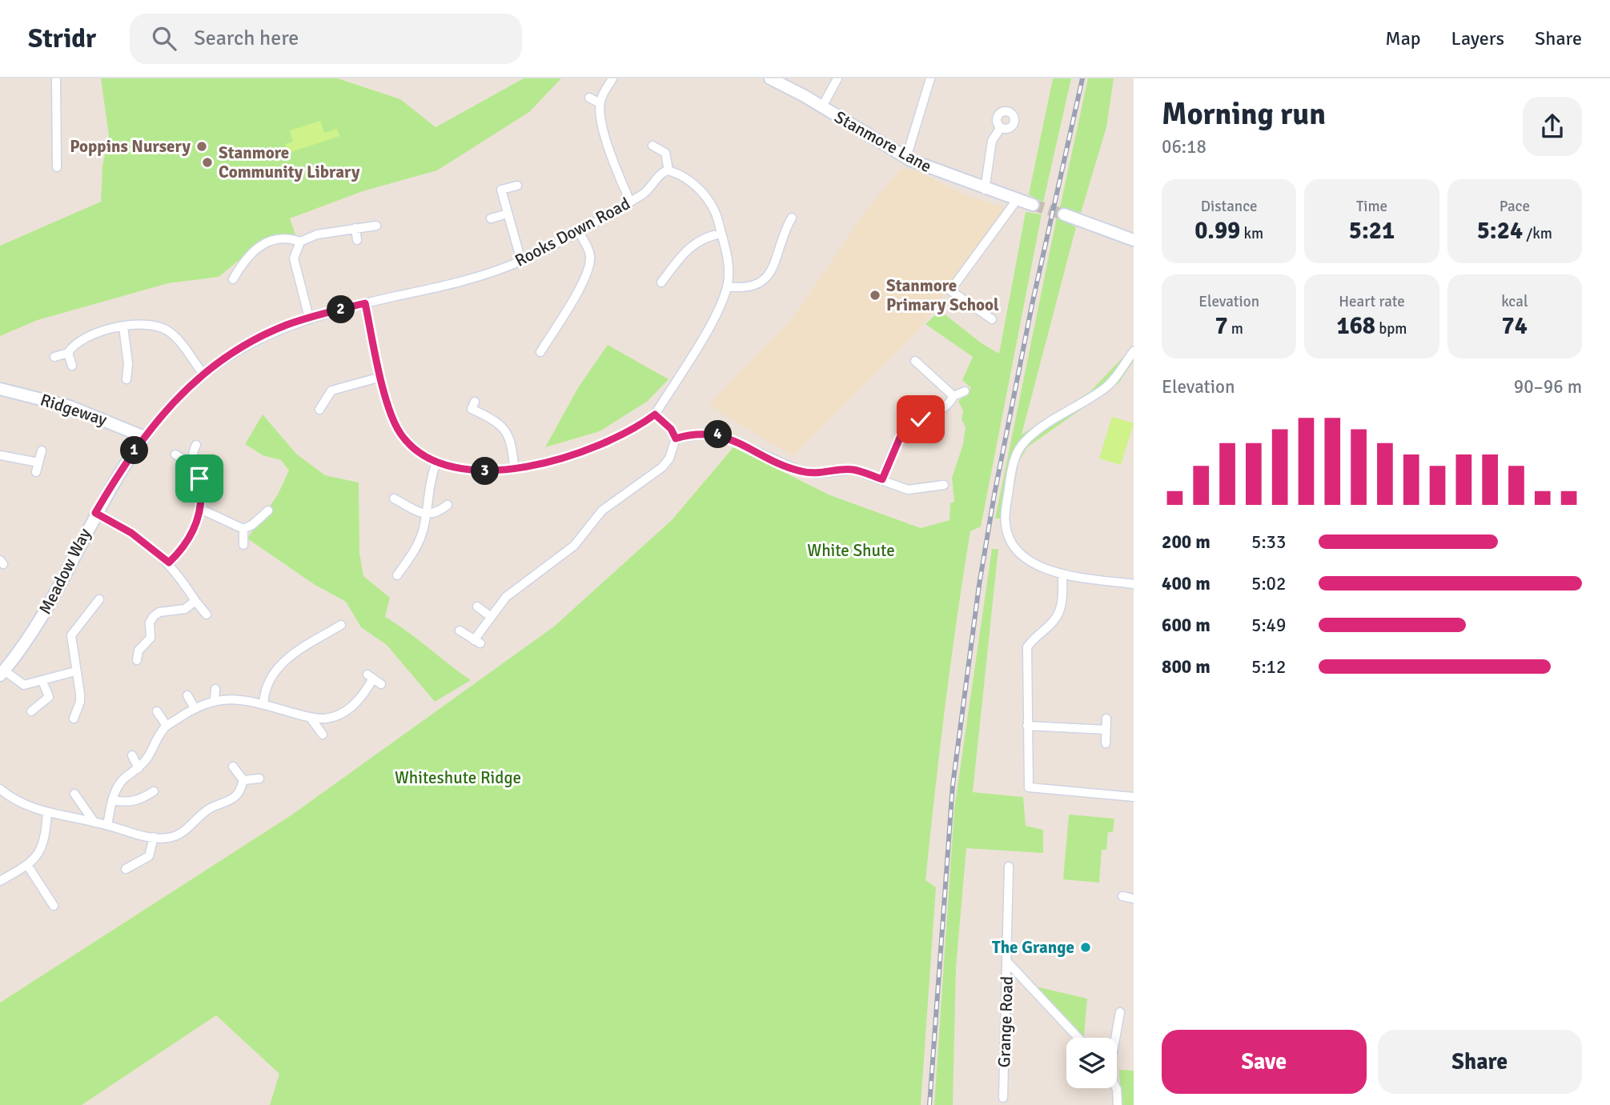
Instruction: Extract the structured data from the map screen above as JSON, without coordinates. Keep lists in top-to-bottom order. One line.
{"streets":{"street":["Stanmore Lane","Rooks Down Road","Ridgeway","Meadow Way","Grange Road"]},"crossings":[["Rooks Down Road","Ridgeway"],["Rooks Down Road","Meadow Way"],["Ridgeway","Meadow Way"]],"parks":["White Shute","Whiteshute Ridge"],"places":["Poppins Nursery","Stanmore Community Library","Stanmore Primary School","The Grange"],"page":{"header":"Stridr","search":"Search here","nav":["Map","Layers","Share"],"heading":["Morning run","06:18"],"stats":[["Distance","0.99 km"],["Time","5:21"],["Pace","5:24 /km"],["Elevation","7 m"],["Heart rate","168 bpm"],["kcal","74"]],"pins":["2","4","1","3"],"chart":["Elevation","90–96 m"],"list":[{"name":"200 m","note":"5:33"},{"name":"400 m","note":"5:02"},{"name":"600 m","note":"5:49"},{"name":"800 m","note":"5:12"}],"buttons":["Save","Share"]}}
